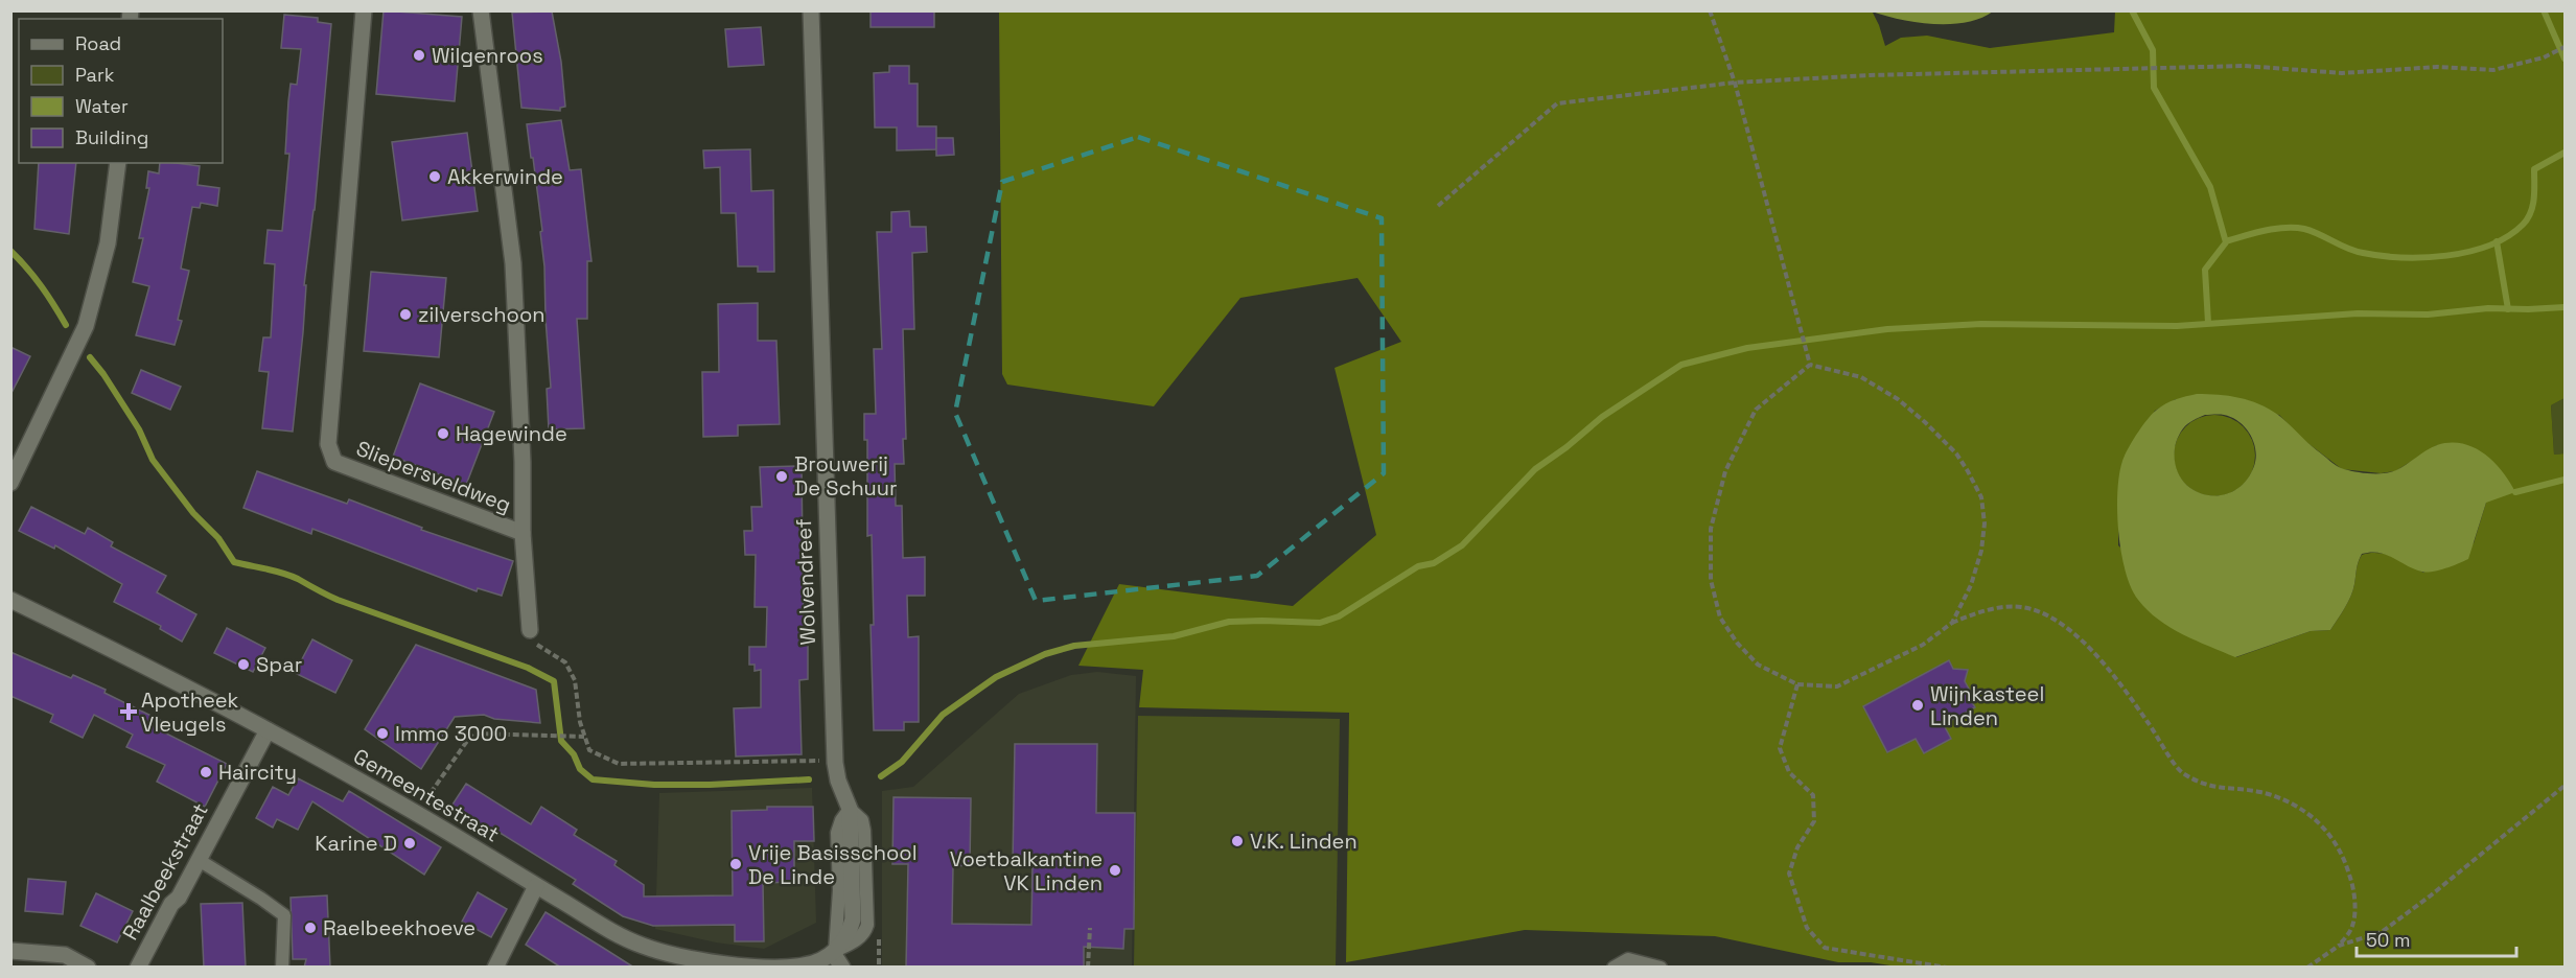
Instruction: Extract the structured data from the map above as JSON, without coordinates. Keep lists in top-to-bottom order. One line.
{"streets":{"street":["Sliepersveldweg","Wolvendreef","Gemeentestraat","Raalbeekstraat"]},"crossings":[["Wolvendreef","Gemeentestraat"],["Gemeentestraat","Raalbeekstraat"]],"places":{"other":["Wilgenroos","Akkerwinde","zilverschoon","Hagewinde","Brouwerij De Schuur","Spar","Wijnkasteel Linden","Immo 3000","Haircity","V.K. Linden","Karine D","Vrije Basisschool De Linde","Voetbalkantine VK Linden","Raelbeekhoeve"],"health":["Apotheek Vleugels"]},"legend":["Road","Park","Water","Building"],"scale_bar":"50 m"}
